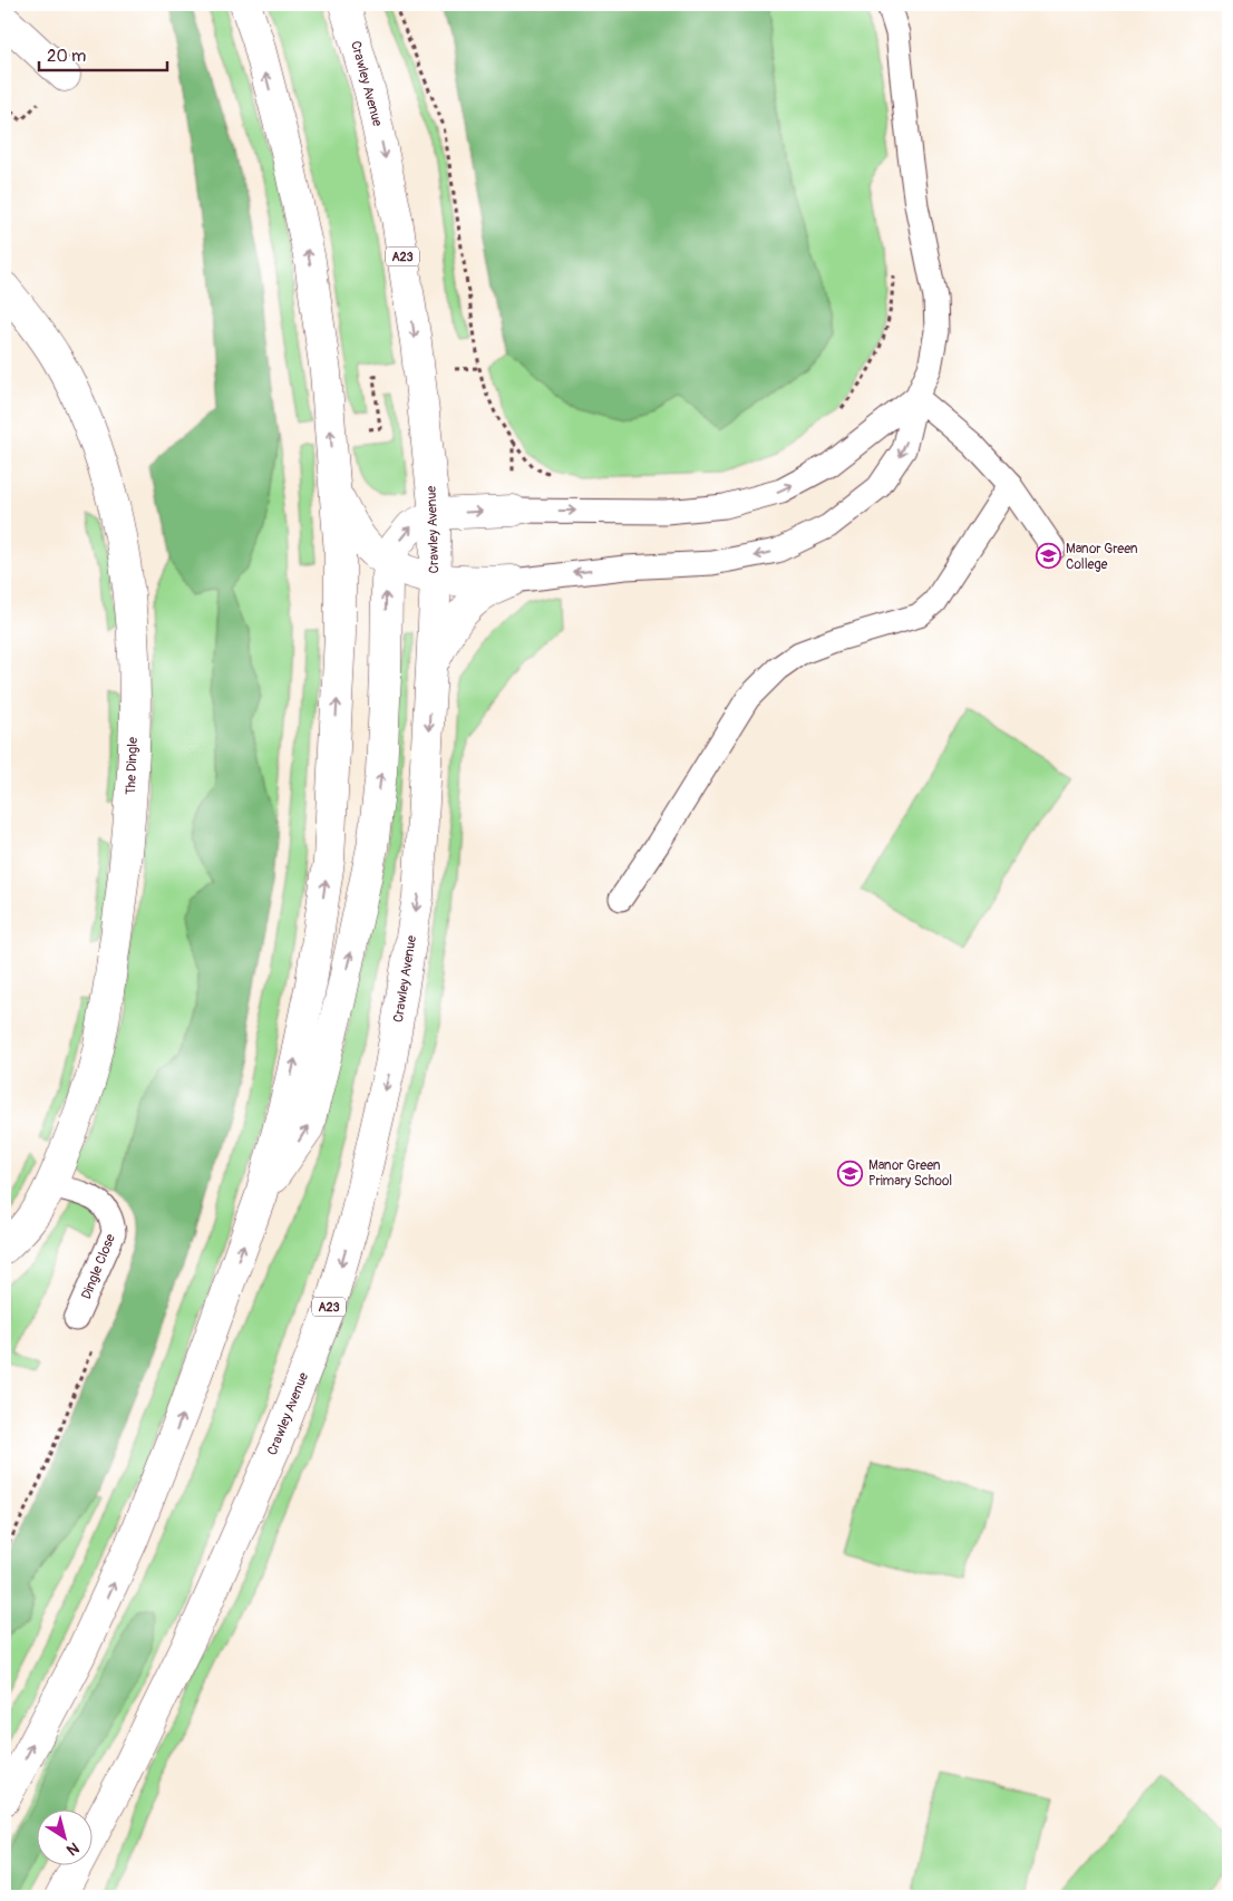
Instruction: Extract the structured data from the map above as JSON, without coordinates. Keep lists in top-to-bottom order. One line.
{"streets":{"main road":["Crawley Avenue","A23","The Dingle"],"lane":["Dingle Close"]},"crossings":[["The Dingle","Dingle Close"]],"places":{"school or university":["Manor Green College","Manor Green Primary School"]},"scale_bar":"20 m","north":"bottom right"}
